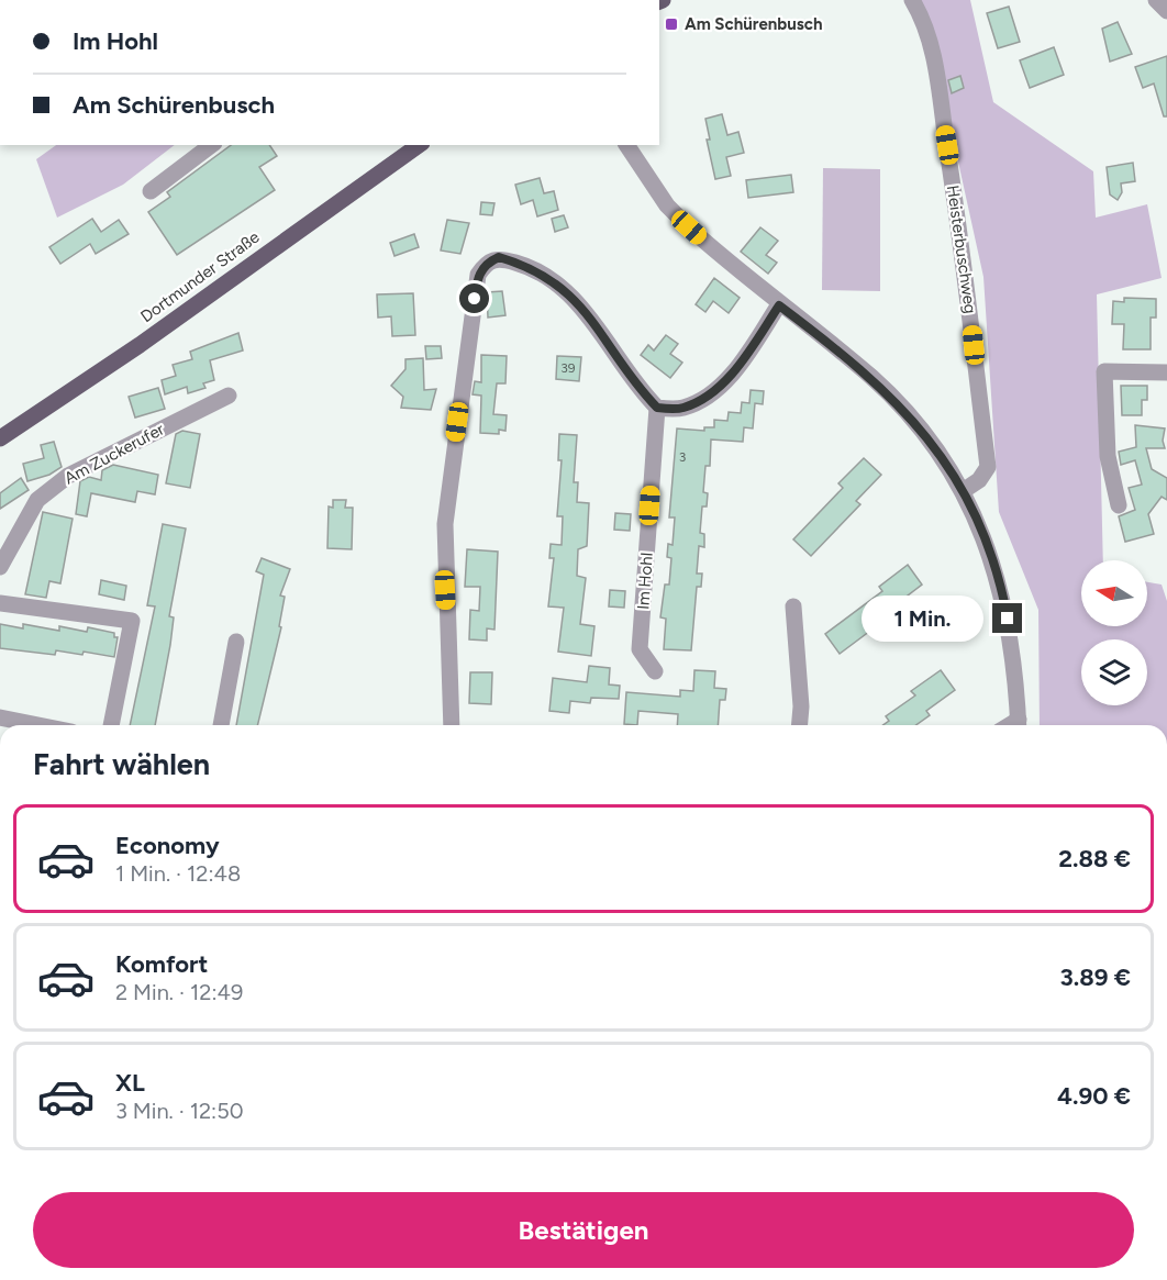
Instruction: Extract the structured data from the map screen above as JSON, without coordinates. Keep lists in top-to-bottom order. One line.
{"streets":{"main road":["Dortmunder Straße"],"street":["Heisterbuschweg","Am Zuckerufer","Im Hohl"]},"places":{"transit":["Am Schürenbusch"]},"house_numbers":["39","3"],"north":"left","page":{"banner":["Im Hohl","Am Schürenbusch"],"bubble":"1 Min.","heading":"Fahrt wählen","list":[{"name":"Economy","note":"1 Min. · 12:48","value":"2.88 €"},{"name":"Komfort","note":"2 Min. · 12:49","value":"3.89 €"},{"name":"XL","note":"3 Min. · 12:50","value":"4.90 €"}],"buttons":"Bestätigen"}}
